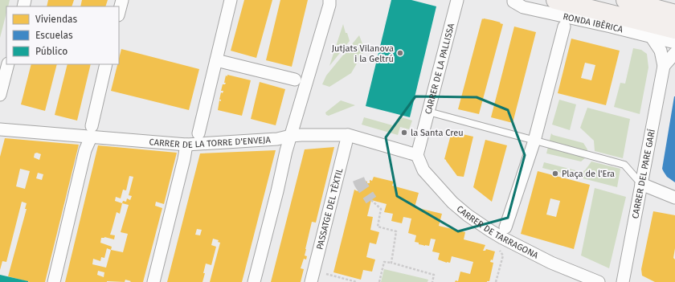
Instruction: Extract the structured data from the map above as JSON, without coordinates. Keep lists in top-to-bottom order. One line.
{"streets":{"street":["RONDA IBÈRICA","CARRER DE LA PALLISSA","CARRER DE LA TORRE D'ENVEJA","CARRER DEL PARE GARÍ","PASSATGE DEL TÈXTIL","CARRER DE TARRAGONA"]},"crossings":[["RONDA IBÈRICA","CARRER DEL PARE GARÍ"],["CARRER DE LA PALLISSA","CARRER DE LA TORRE D'ENVEJA"],["CARRER DE LA PALLISSA","CARRER DE TARRAGONA"],["CARRER DE LA TORRE D'ENVEJA","PASSATGE DEL TÈXTIL"],["CARRER DE LA TORRE D'ENVEJA","CARRER DE TARRAGONA"]],"places":["Jutjats Vilanova i la Geltrú","la Santa Creu","Plaça de l'Era"],"legend":["Viviendas","Escuelas","Público"]}
